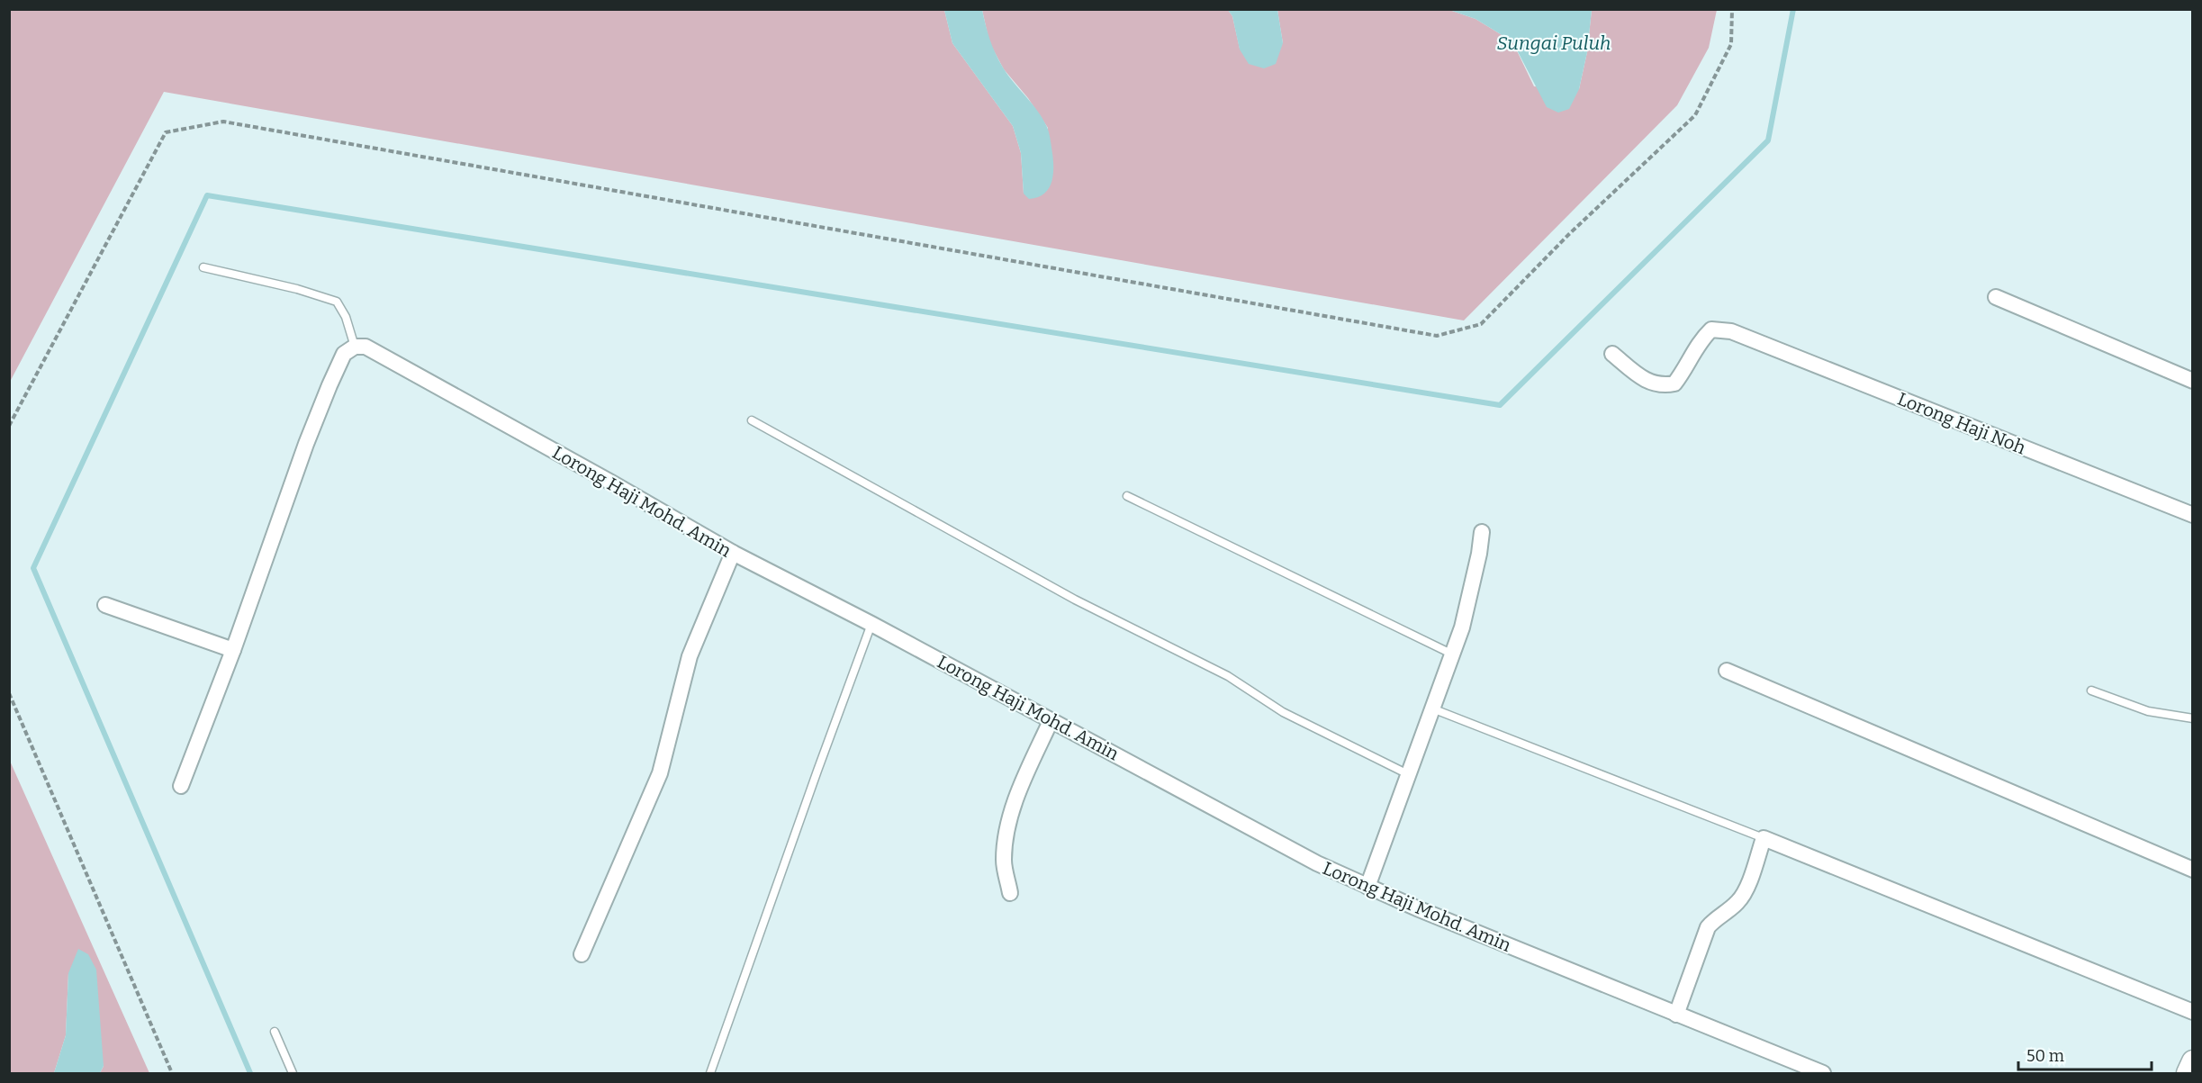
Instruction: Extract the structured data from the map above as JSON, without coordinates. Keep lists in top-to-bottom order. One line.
{"streets":{"street":["Lorong Haji Noh","Lorong Haji Mohd. Amin"]},"water":["Sungai Puluh"],"scale_bar":"50 m"}
